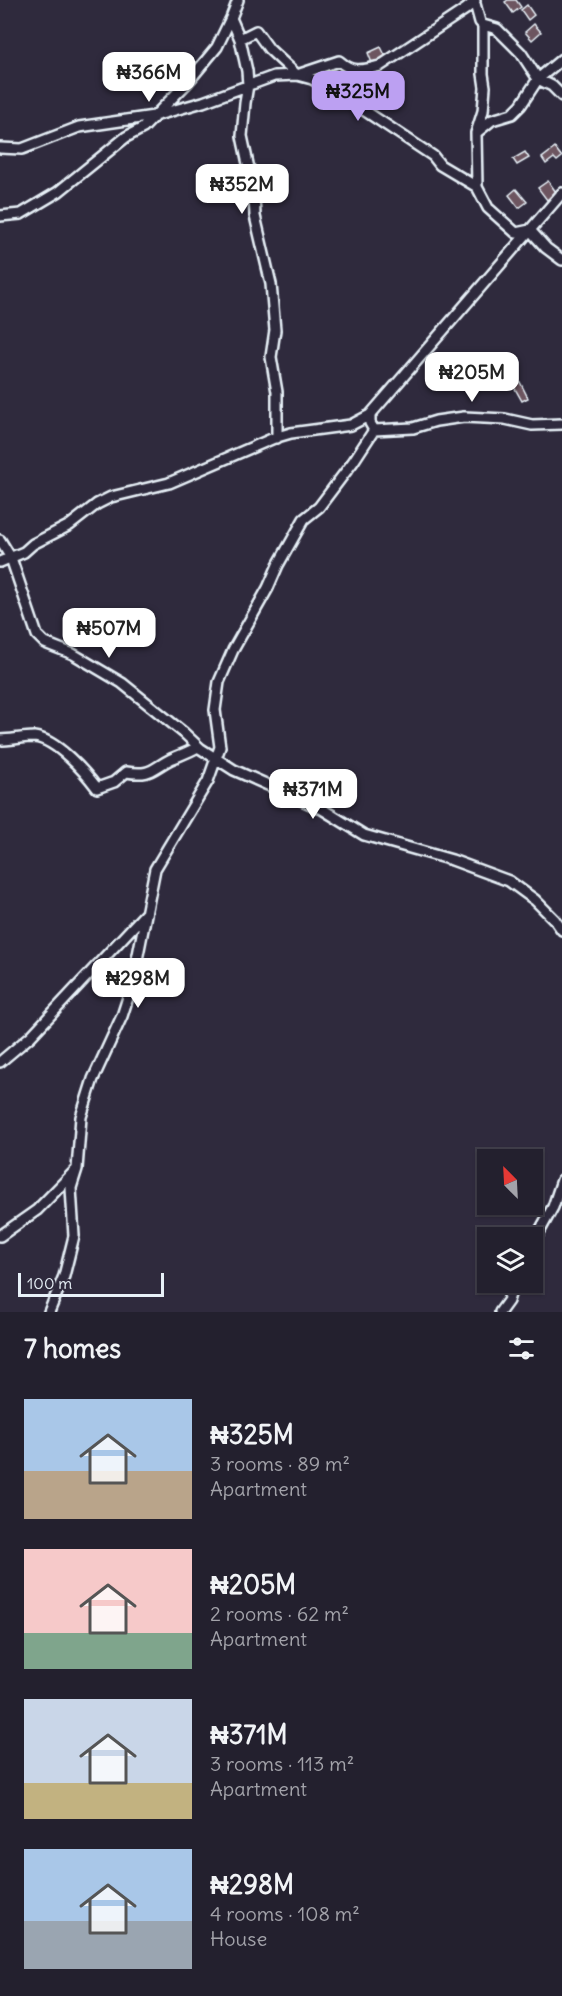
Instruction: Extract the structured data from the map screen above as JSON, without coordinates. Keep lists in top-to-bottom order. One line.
{"scale_bar":"100 m","north":"top left","page":{"price":["₦366M","₦325M","₦352M","₦205M","₦507M","₦371M","₦298M"],"scale":"100 m","heading":"7 homes","list":[{"name":"₦325M","note":"3 rooms · 89 m² · Apartment"},{"name":"₦205M","note":"2 rooms · 62 m² · Apartment"},{"name":"₦371M","note":"3 rooms · 113 m² · Apartment"},{"name":"₦298M","note":"4 rooms · 108 m² · House"}]}}
